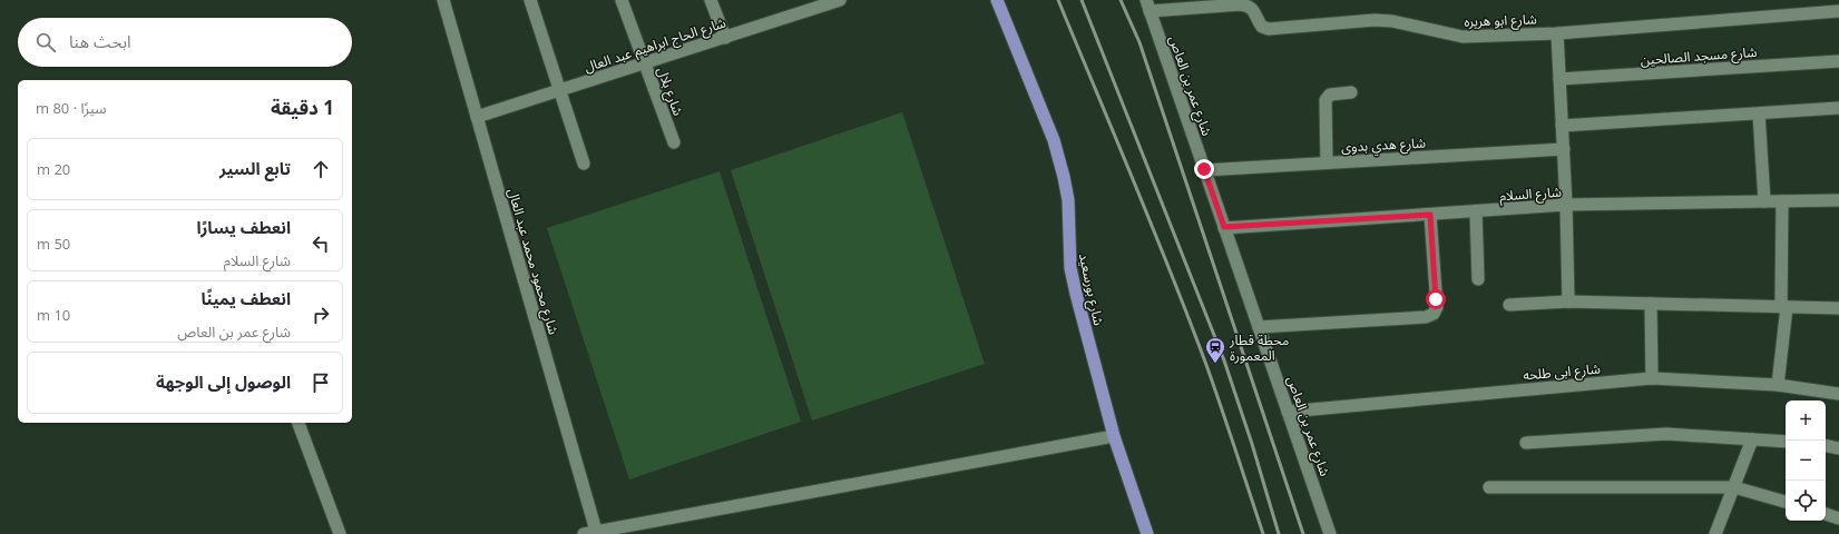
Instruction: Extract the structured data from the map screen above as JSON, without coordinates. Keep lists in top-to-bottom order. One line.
{"streets":{"main road":["شارع بورسعيد"],"street":["شارع ابو هريره","شارع الحاج ابراهيم عبد العال","شارع مسجد الصالحين","شارع عمر بن العاص","شارع بلال","شارع هدي بدوى","شارع السلام","شارع محمود محمد عبد العال","شارع ابى طلحه"]},"crossings":[["شارع ابو هريره","شارع عمر بن العاص"],["شارع الحاج ابراهيم عبد العال","شارع بلال"],["شارع الحاج ابراهيم عبد العال","شارع محمود محمد عبد العال"],["شارع عمر بن العاص","شارع هدي بدوى"],["شارع عمر بن العاص","شارع السلام"],["شارع عمر بن العاص","شارع ابى طلحه"]],"places":{"station":["محطة قطار المعمورة"]},"page":{"search":"ابحث هنا","heading":["1 دقيقة","سيرًا · 80 m"],"list":[["تابع السير","20 m"],["انعطف يسارًا","شارع السلام","50 m"],["انعطف يمينًا","شارع عمر بن العاص","10 m"],"الوصول إلى الوجهة"],"map_buttons":["+","−"]}}
